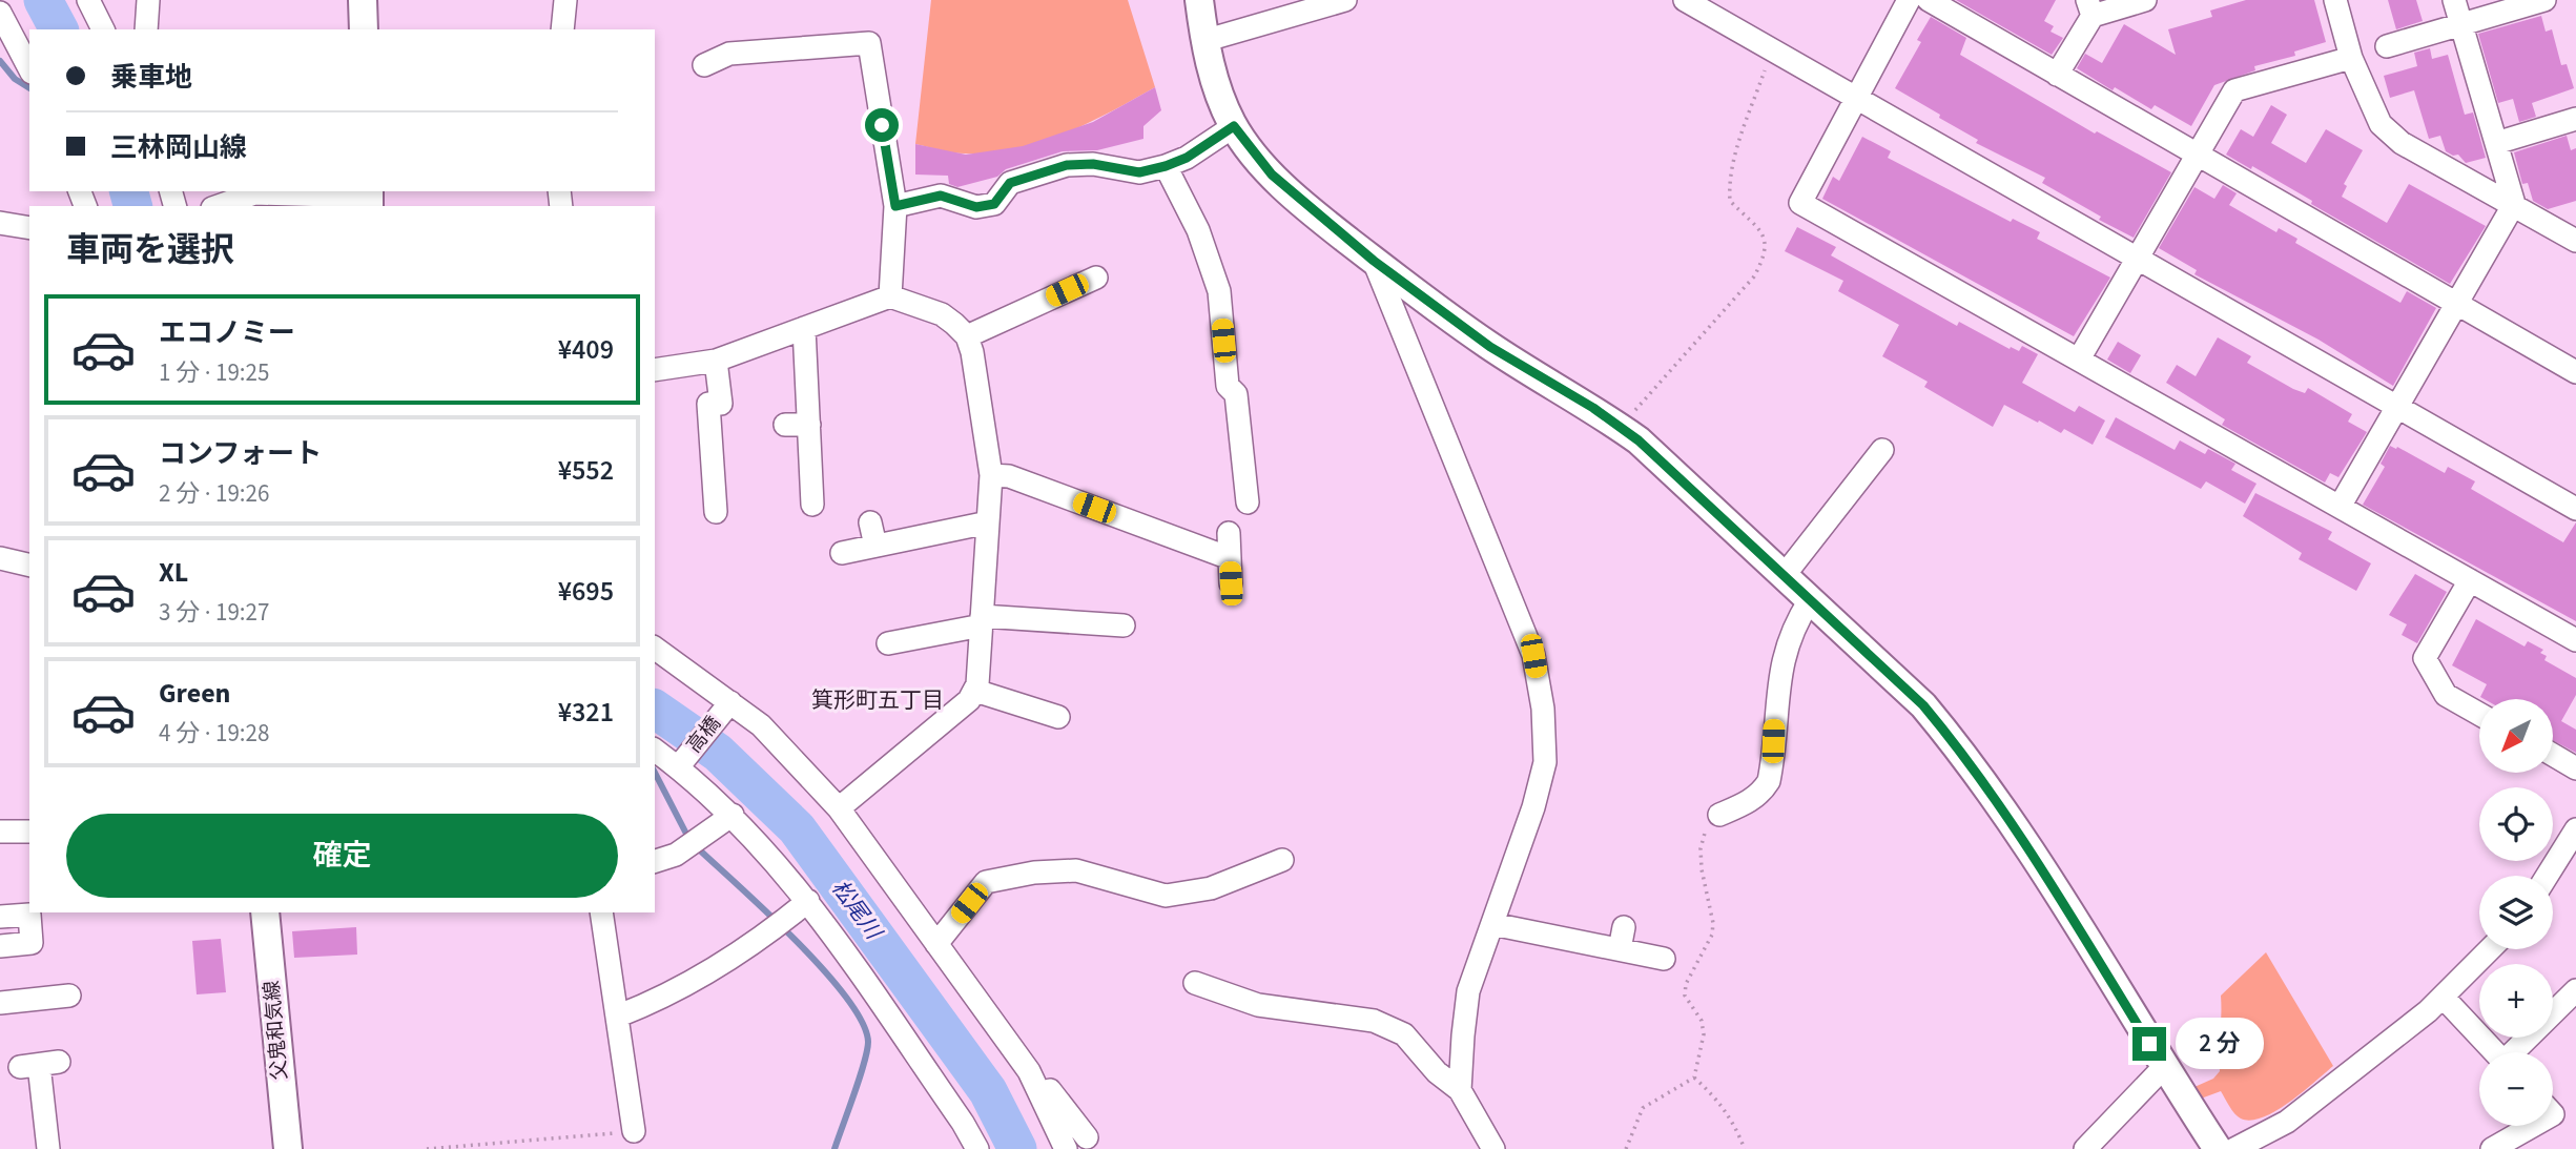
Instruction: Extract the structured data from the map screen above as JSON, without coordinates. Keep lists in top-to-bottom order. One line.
{"streets":{"main road":["父鬼和気線"],"street":["高橋"]},"districts":["箕形町五丁目"],"water":["松尾川"],"north":"bottom left","page":{"banner":["乗車地","三林岡山線"],"heading":"車両を選択","list":[{"name":"エコノミー","note":"1 分 · 19:25","value":"¥409"},{"name":"コンフォート","note":"2 分 · 19:26","value":"¥552"},{"name":"XL","note":"3 分 · 19:27","value":"¥695"},{"name":"Green","note":"4 分 · 19:28","value":"¥321"}],"map_buttons":["+","−"],"buttons":"確定","bubble":"2 分"}}
